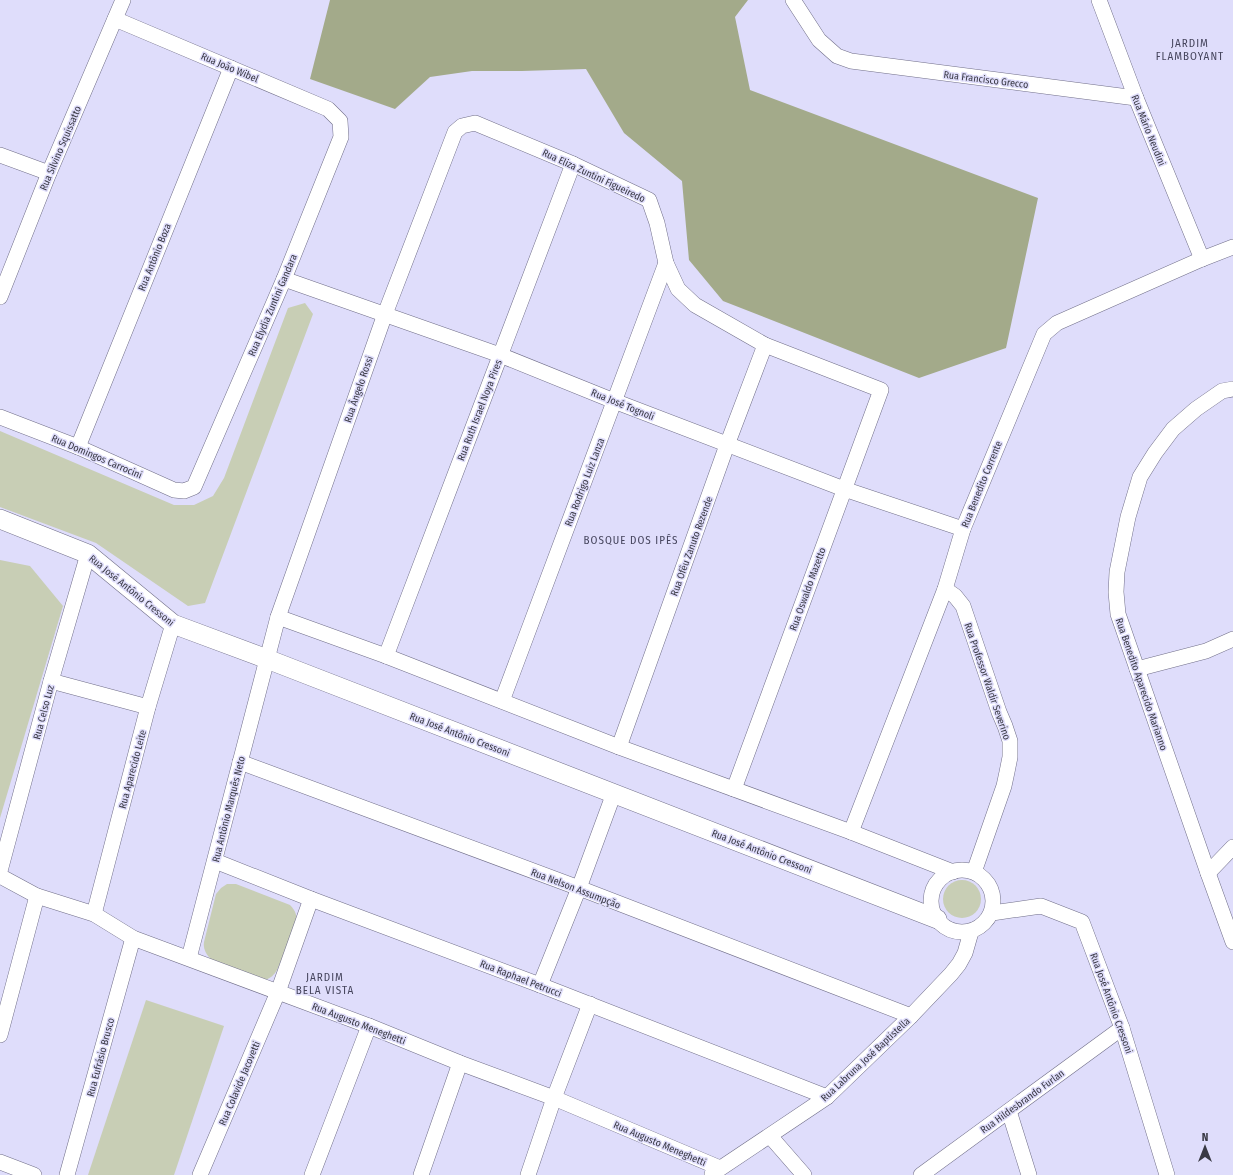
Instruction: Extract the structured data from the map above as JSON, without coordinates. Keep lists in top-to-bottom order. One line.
{"streets":{"street":["Rua João Wibel","Rua Francisco Grecco","Rua Mário Neudini","Rua Silvino Squissatto","Rua Eliza Zuntini Figueiredo","Rua Antônio Boza","Rua Elydia Zuntini Gandara","Rua Ângelo Rossi","Rua José Tognoli","Rua Ruth Israel Noya Pires","Rua Domingos Carrocini","Rua Rodrigo Luiz Lanza","Rua Benedito Corrente","Rua Ofêu Zanuto Rezende","Rua Oswaldo Mazetto","Rua José Antônio Cressoni","Rua Professor Waldir Severino","Rua Benedito Aparecido Marianno","Rua Celso Luz","Rua Aparecido Leite","Rua Antônio Marquês Neto","Rua Nelson Assumpção","Rua Raphael Petrucci","Rua Augusto Meneghetti","Rua Eufrásio Brusco","Rua Labruna José Baptistella","Rua Colavide Jacovetti","Rua Hildesbrando Furlan"]},"crossings":[["Rua João Wibel","Rua Silvino Squissatto"],["Rua João Wibel","Rua Antônio Boza"],["Rua João Wibel","Rua Elydia Zuntini Gandara"],["Rua Francisco Grecco","Rua Mário Neudini"],["Rua Mário Neudini","Rua Benedito Corrente"],["Rua Eliza Zuntini Figueiredo","Rua Ângelo Rossi"],["Rua Eliza Zuntini Figueiredo","Rua Ruth Israel Noya Pires"],["Rua Eliza Zuntini Figueiredo","Rua Rodrigo Luiz Lanza"],["Rua Eliza Zuntini Figueiredo","Rua Ofêu Zanuto Rezende"],["Rua Eliza Zuntini Figueiredo","Rua Oswaldo Mazetto"],["Rua Antônio Boza","Rua Domingos Carrocini"],["Rua Elydia Zuntini Gandara","Rua José Tognoli"],["Rua Elydia Zuntini Gandara","Rua Domingos Carrocini"],["Rua Ângelo Rossi","Rua José Tognoli"],["Rua Ângelo Rossi","Rua José Antônio Cressoni"],["Rua Ângelo Rossi","Rua Antônio Marquês Neto"],["Rua José Tognoli","Rua Ruth Israel Noya Pires"],["Rua José Tognoli","Rua Rodrigo Luiz Lanza"],["Rua José Tognoli","Rua Benedito Corrente"],["Rua José Tognoli","Rua Ofêu Zanuto Rezende"],["Rua José Tognoli","Rua Oswaldo Mazetto"],["Rua Benedito Corrente","Rua Professor Waldir Severino"],["Rua José Antônio Cressoni","Rua Professor Waldir Severino"],["Rua José Antônio Cressoni","Rua Celso Luz"],["Rua José Antônio Cressoni","Rua Aparecido Leite"],["Rua José Antônio Cressoni","Rua Antônio Marquês Neto"],["Rua José Antônio Cressoni","Rua Labruna José Baptistella"],["Rua José Antônio Cressoni","Rua Hildesbrando Furlan"],["Rua Professor Waldir Severino","Rua Labruna José Baptistella"],["Rua Aparecido Leite","Rua Augusto Meneghetti"],["Rua Antônio Marquês Neto","Rua Nelson Assumpção"],["Rua Antônio Marquês Neto","Rua Raphael Petrucci"],["Rua Antônio Marquês Neto","Rua Augusto Meneghetti"],["Rua Nelson Assumpção","Rua Labruna José Baptistella"],["Rua Raphael Petrucci","Rua Labruna José Baptistella"],["Rua Raphael Petrucci","Rua Colavide Jacovetti"],["Rua Augusto Meneghetti","Rua Eufrásio Brusco"],["Rua Augusto Meneghetti","Rua Labruna José Baptistella"],["Rua Augusto Meneghetti","Rua Colavide Jacovetti"]],"districts":["JARDIM FLAMBOYANT","BOSQUE DOS IPÊS","JARDIM BELA VISTA"],"north":"top"}
